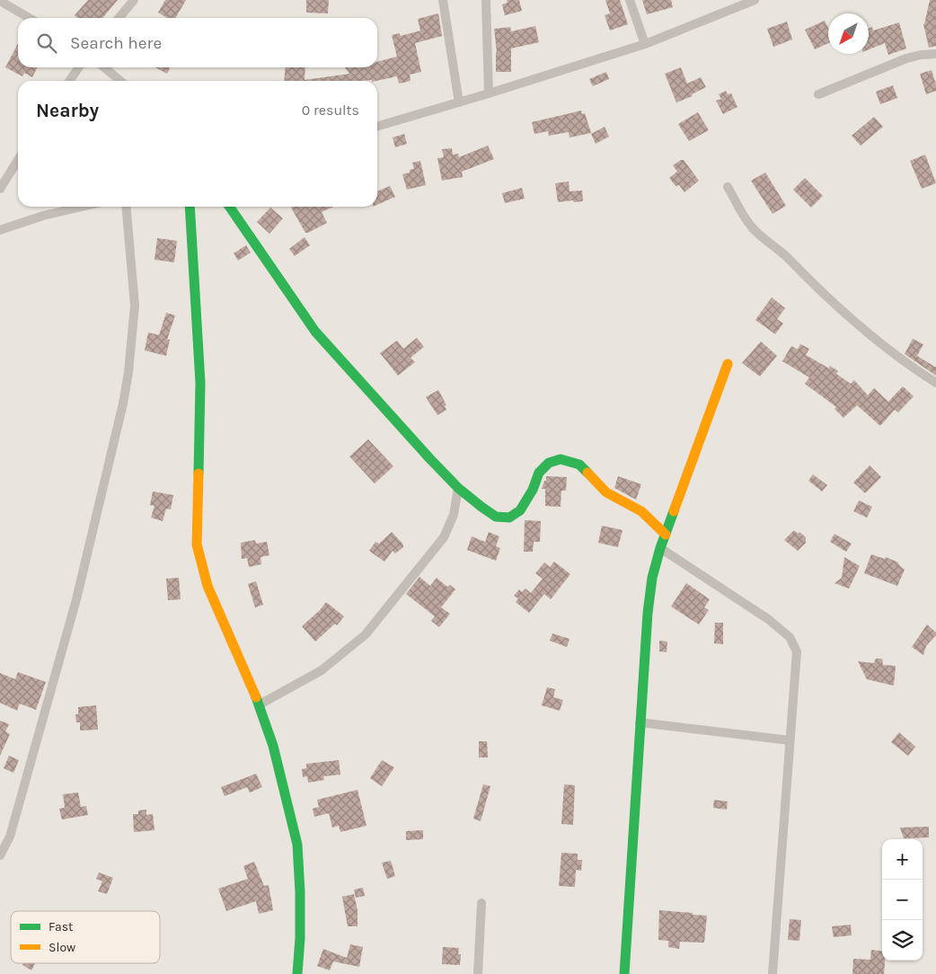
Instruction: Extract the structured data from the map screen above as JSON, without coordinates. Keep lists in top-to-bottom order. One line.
{"legend":["Fast","Slow"],"north":"bottom left","page":{"search":"Search here","heading":["Nearby","0 results"],"map_buttons":["+","−"]}}
